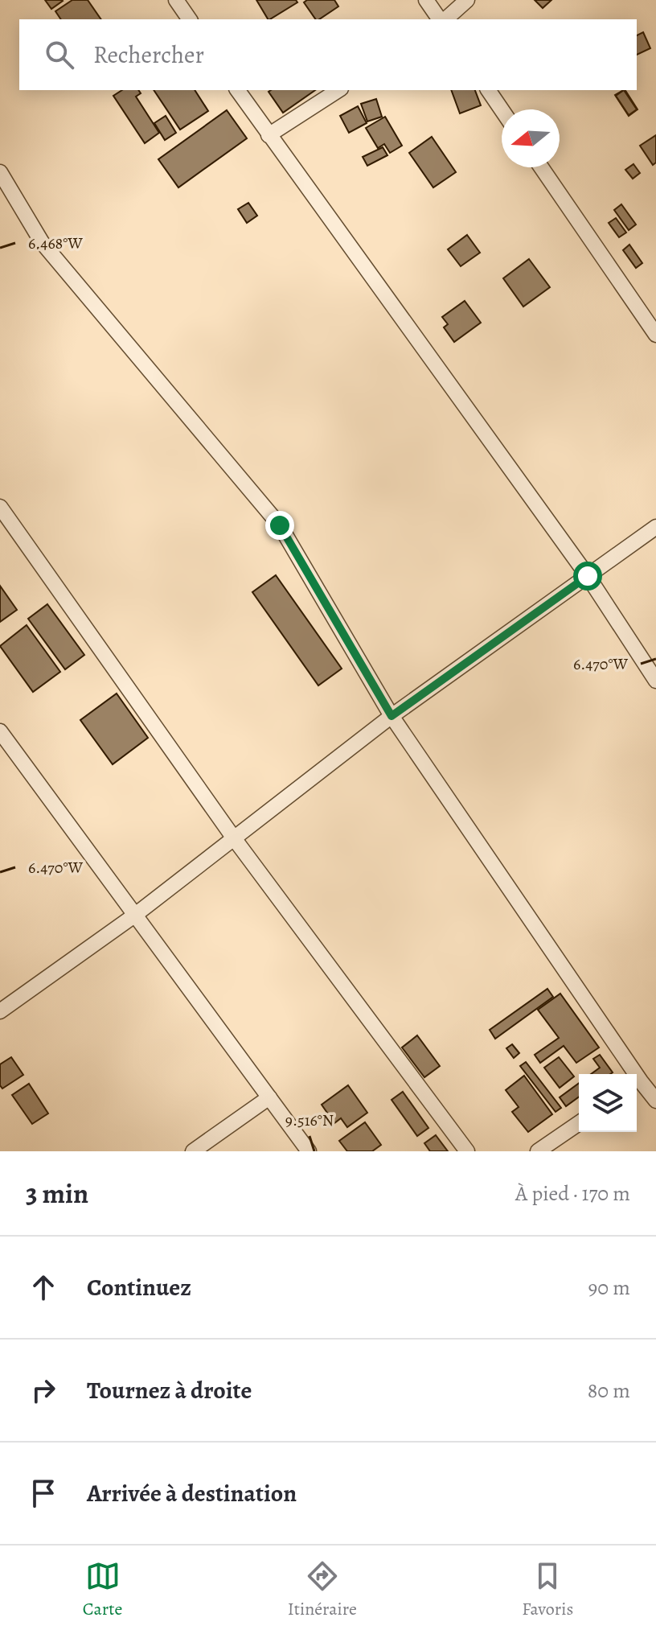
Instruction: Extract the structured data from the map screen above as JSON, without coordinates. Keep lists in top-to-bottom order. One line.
{"north":"left","page":{"search":"Rechercher","heading":["3 min","À pied · 170 m"],"list":[["Continuez","90 m"],["Tournez à droite","80 m"],"Arrivée à destination"],"nav":["Carte","Itinéraire","Favoris"]},"coordinates":["6.468°W","6.470°W","9.516°N"]}
